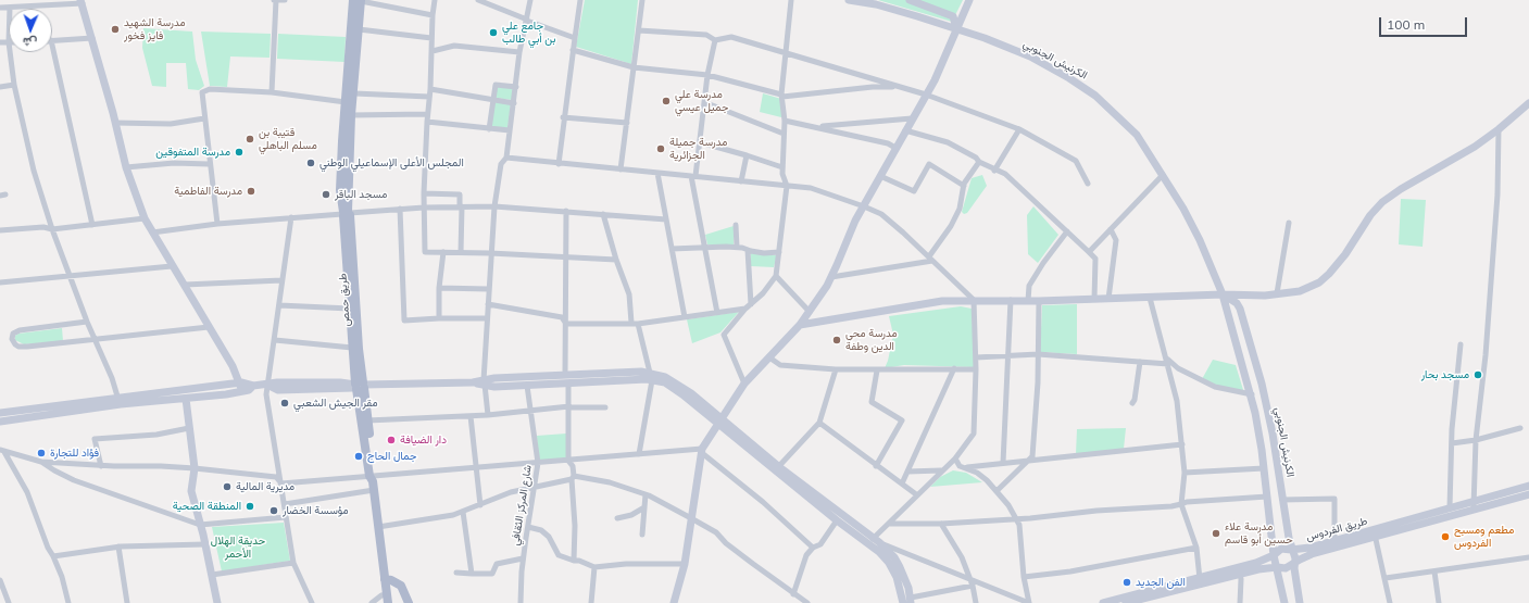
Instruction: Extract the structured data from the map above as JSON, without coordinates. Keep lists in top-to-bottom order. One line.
{"streets":{"main road":["طريق حمص"],"street":["الكرنيش الجنوبي","شارع المركز الثقافي","طريق الفردوس"]},"crossings":[["الكرنيش الجنوبي","طريق الفردوس"]],"parks":["حديقة الهلال الأحمر"],"places":["مدرسة الشهيد فايز فخور","جامع علي بن أبي طالب","مدرسة علي جميل عيسي","قتيبة بن مسلم الباهلي","مدرسة جميلة الجزائرية","مدرسة المتفوقين","المجلس الأعلى الإسماعيلي الوطني","مدرسة الفاطمية","مسجد الباقر","مدرسة محي الدين وطفة","مسجد بحار","مقر الجيش الشعبي","دار الضيافة","فؤاد للتجارة","جمال الحاج","مديرية المالية","المنطقة الصحية","مؤسسة الخضار","مدرسة علاء حسين أبو قاسم","مطعم ومسبح الفردوس","الفن الجديد"],"scale_bar":"100 m","north":"bottom"}
